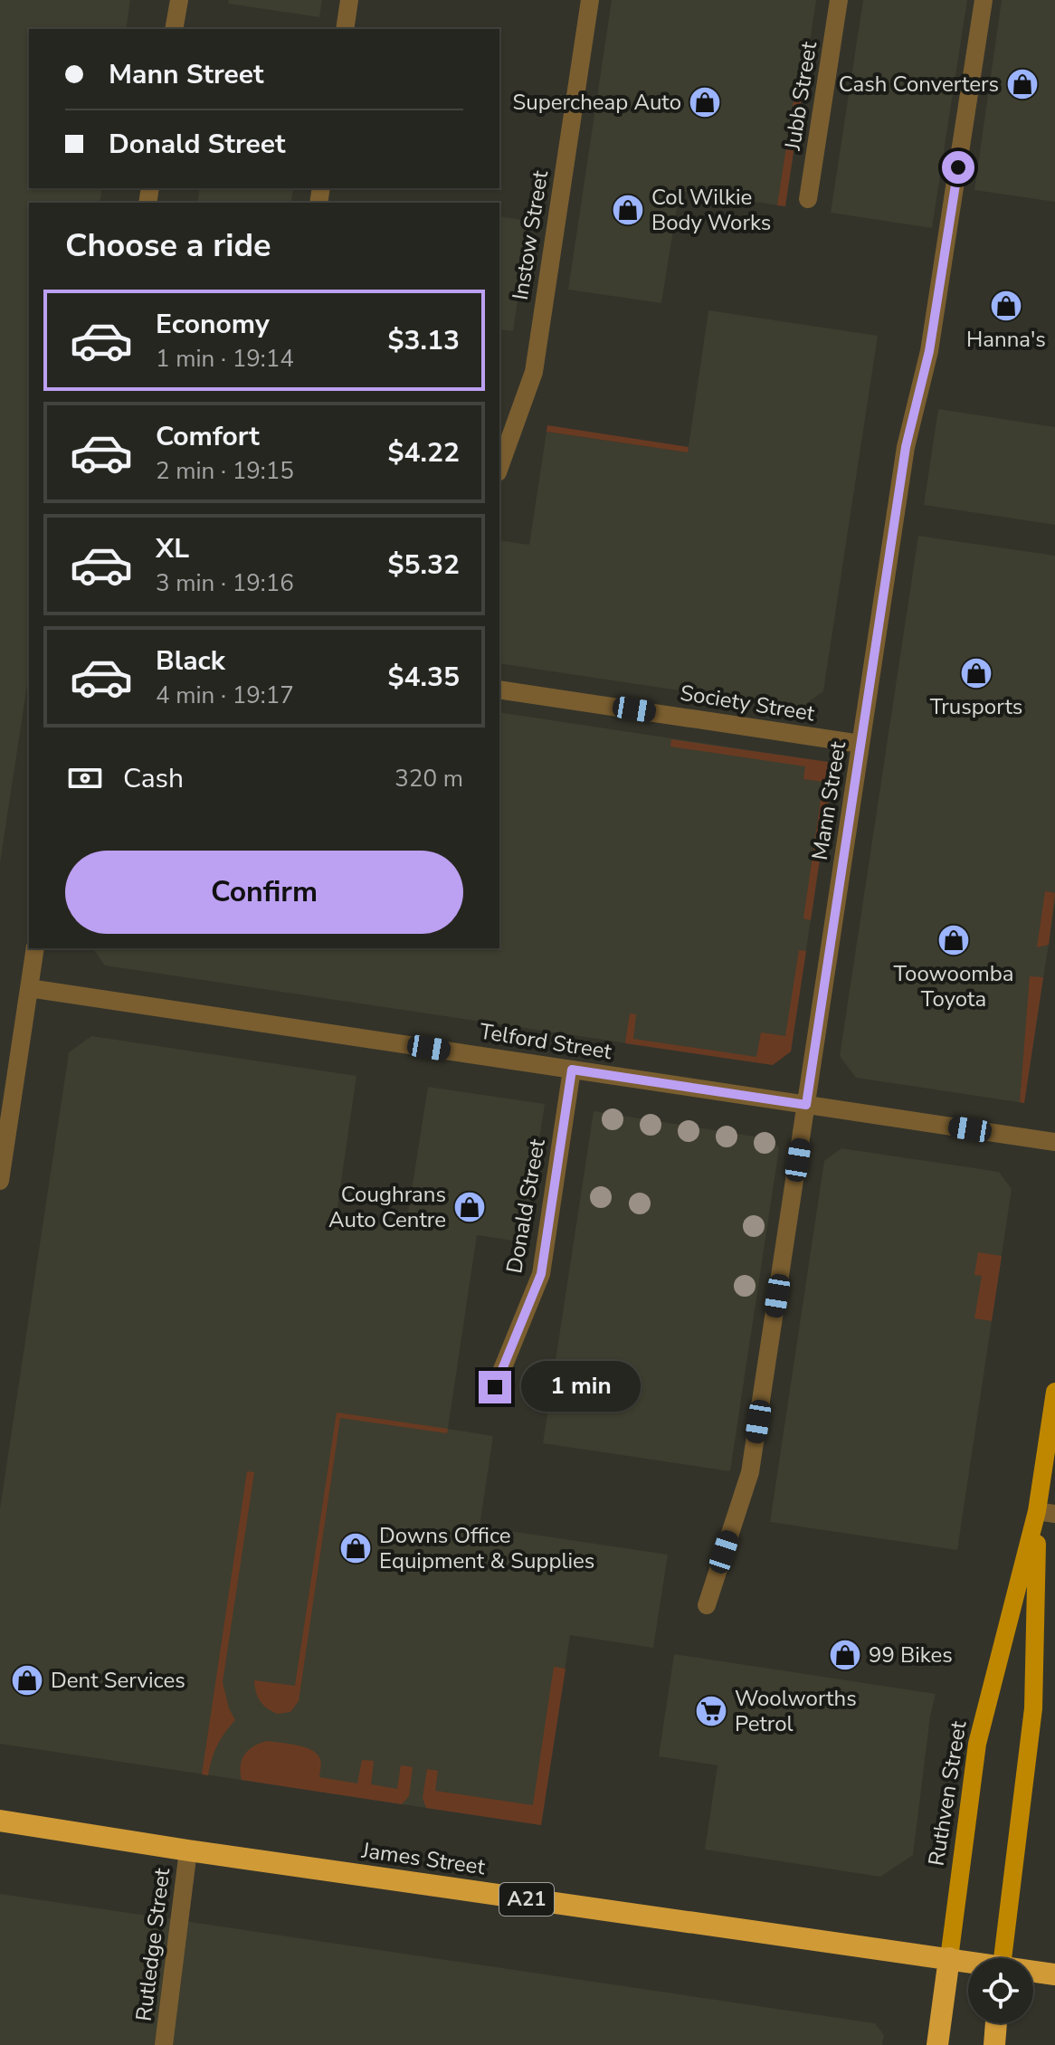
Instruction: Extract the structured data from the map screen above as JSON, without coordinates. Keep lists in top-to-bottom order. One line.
{"streets":{"highway":["Ruthven Street","James Street","A21"],"street":["Jubb Street","Instow Street","Society Street","Mann Street","Telford Street","Donald Street","Rutledge Street"]},"crossings":[["Society Street","Mann Street"],["Mann Street","Telford Street"],["Telford Street","Donald Street"],["Ruthven Street","James Street"],["James Street","Rutledge Street"]],"places":{"shop":["Cash Converters","Supercheap Auto","Col Wilkie Body Works","Hanna's","Trusports","Toowoomba Toyota","Coughrans Auto Centre","Downs Office Equipment & Supplies","99 Bikes","Dent Services"],"supermarket":["Woolworths Petrol"]},"page":{"banner":["Mann Street","Donald Street"],"heading":"Choose a ride","list":[{"name":"Economy","note":"1 min · 19:14","value":"$3.13"},{"name":"Comfort","note":"2 min · 19:15","value":"$4.22"},{"name":"XL","note":"3 min · 19:16","value":"$5.32"},{"name":"Black","note":"4 min · 19:17","value":"$4.35"}],"pay":["Cash","320 m"],"buttons":"Confirm","bubble":"1 min"}}
